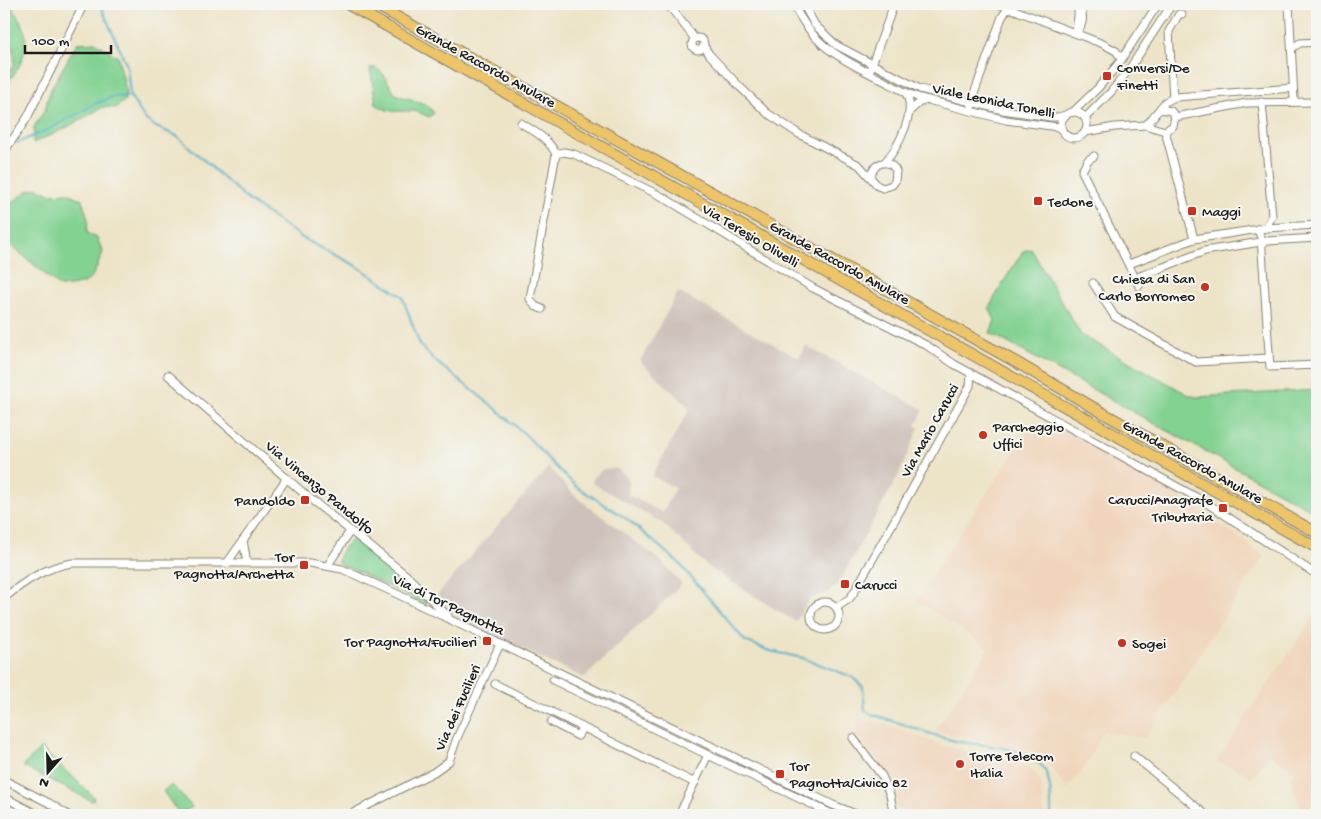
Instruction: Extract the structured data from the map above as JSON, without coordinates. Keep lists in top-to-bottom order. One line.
{"streets":{"highway":["Grande Raccordo Anulare"],"street":["Viale Leonida Tonelli","Via Teresio Olivelli","Via Mario Carucci","Via Vincenzo Pandolfo","Via di Tor Pagnotta","Via dei Fucilieri"]},"crossings":[["Via Teresio Olivelli","Via Mario Carucci"],["Via Vincenzo Pandolfo","Via di Tor Pagnotta"],["Via di Tor Pagnotta","Via dei Fucilieri"]],"places":{"transit":["Conversi/De Finetti","Tedone","Maggi","Pandoldo","Carucci/Anagrafe Tributaria","Tor Pagnotta/Archetta","Carucci","Tor Pagnotta/Fucilieri","Tor Pagnotta/Civico 82"],"other":["Chiesa di San Carlo Borromeo","Parcheggio Uffici","Sogei","Torre Telecom Italia"]},"scale_bar":"100 m","north":"bottom"}
